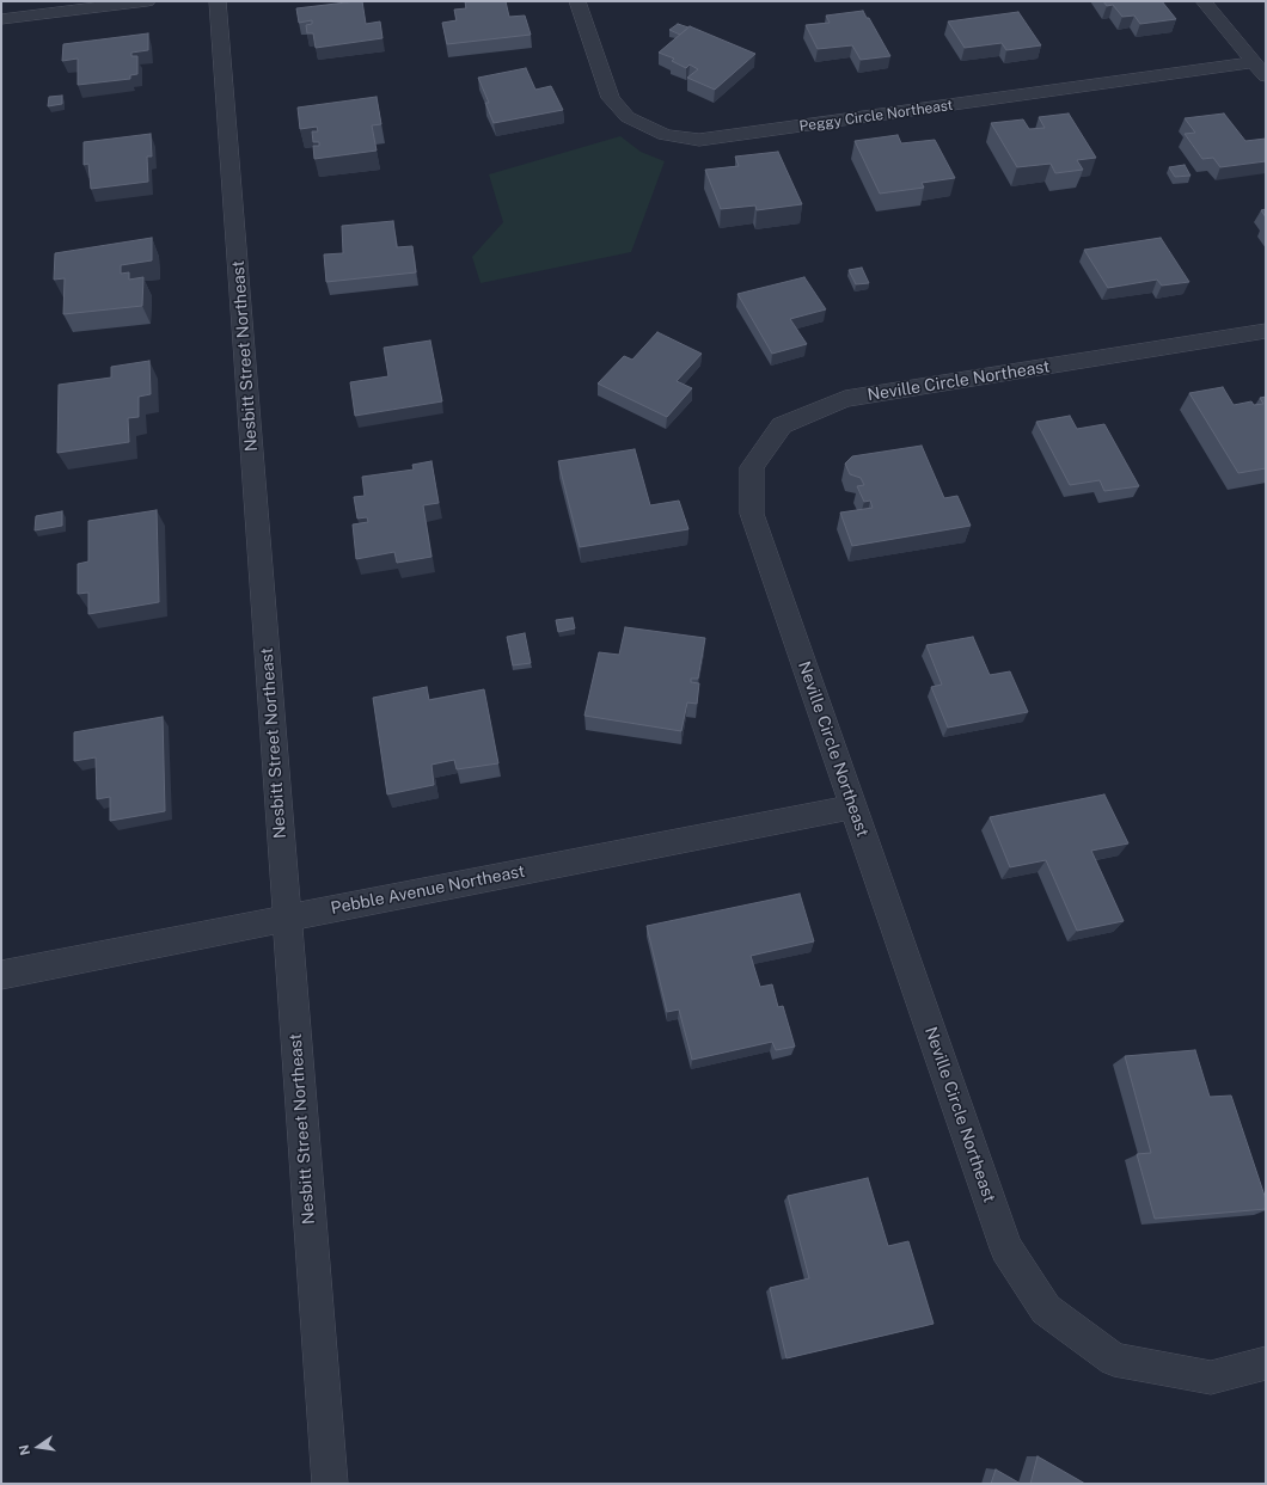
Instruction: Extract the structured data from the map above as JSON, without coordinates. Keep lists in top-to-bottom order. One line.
{"streets":{"street":["Peggy Circle Northeast","Nesbitt Street Northeast","Neville Circle Northeast","Pebble Avenue Northeast"]},"crossings":[["Nesbitt Street Northeast","Pebble Avenue Northeast"],["Neville Circle Northeast","Pebble Avenue Northeast"]],"north":"left"}
